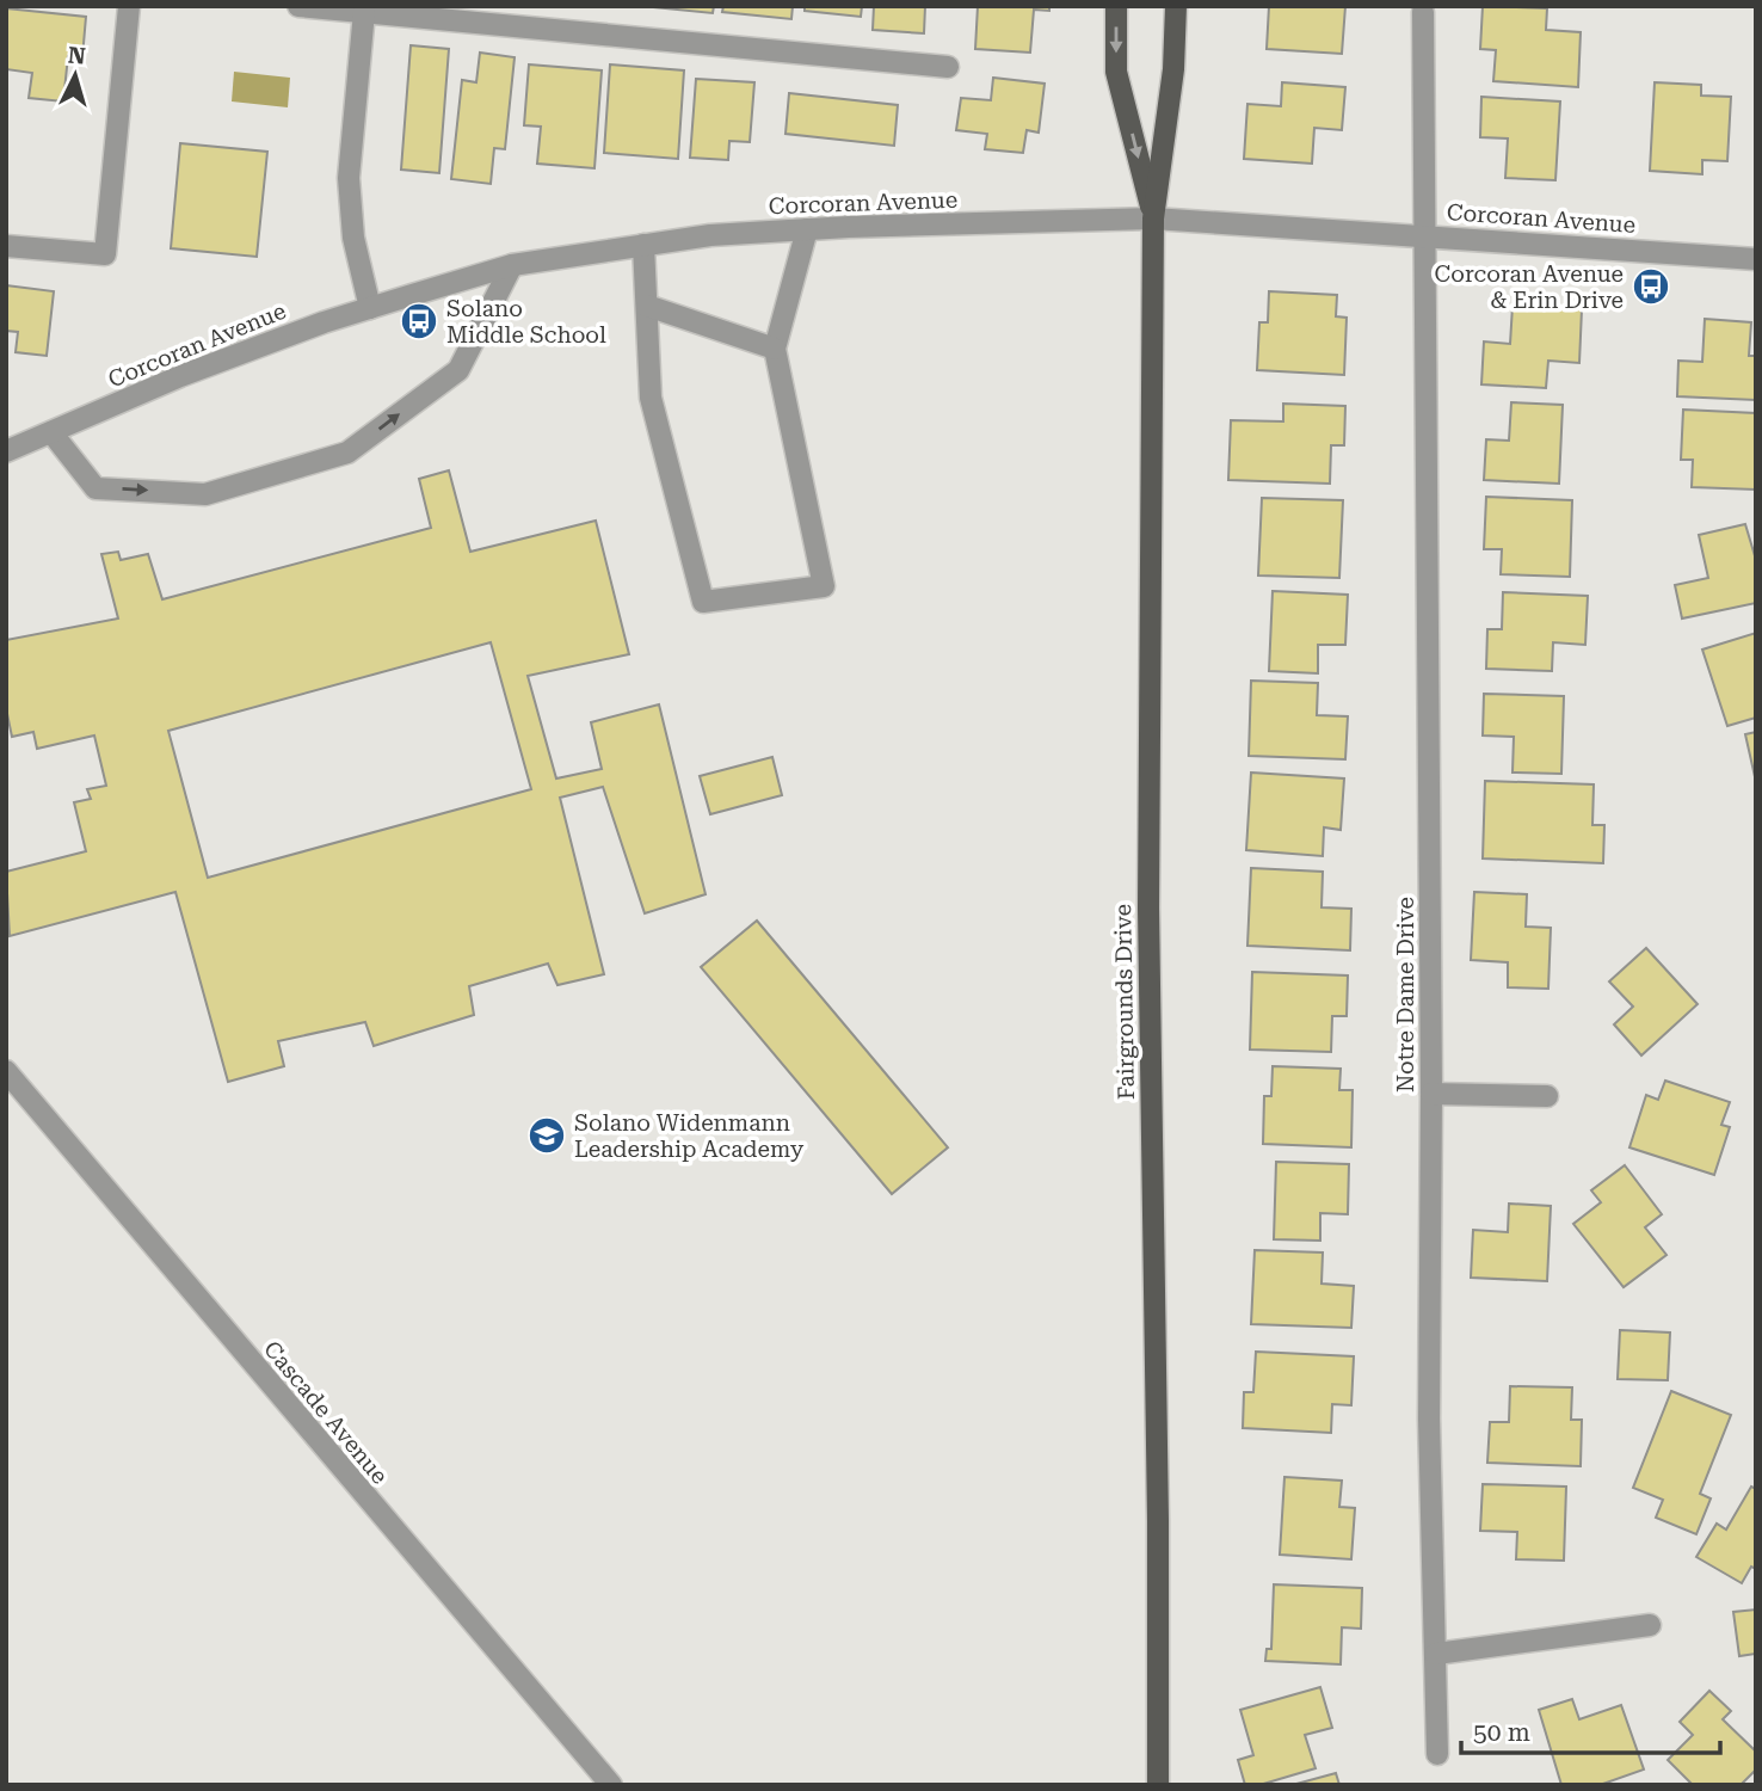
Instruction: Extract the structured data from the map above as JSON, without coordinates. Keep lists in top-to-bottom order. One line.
{"streets":{"main road":["Fairgrounds Drive"],"street":["Corcoran Avenue","Notre Dame Drive","Cascade Avenue"]},"crossings":[["Corcoran Avenue","Notre Dame Drive"],["Corcoran Avenue","Fairgrounds Drive"]],"places":{"bus stop":["Corcoran Avenue & Erin Drive","Solano Middle School"],"school or university":["Solano Widenmann Leadership Academy"]},"scale_bar":"50 m","north":"top"}
